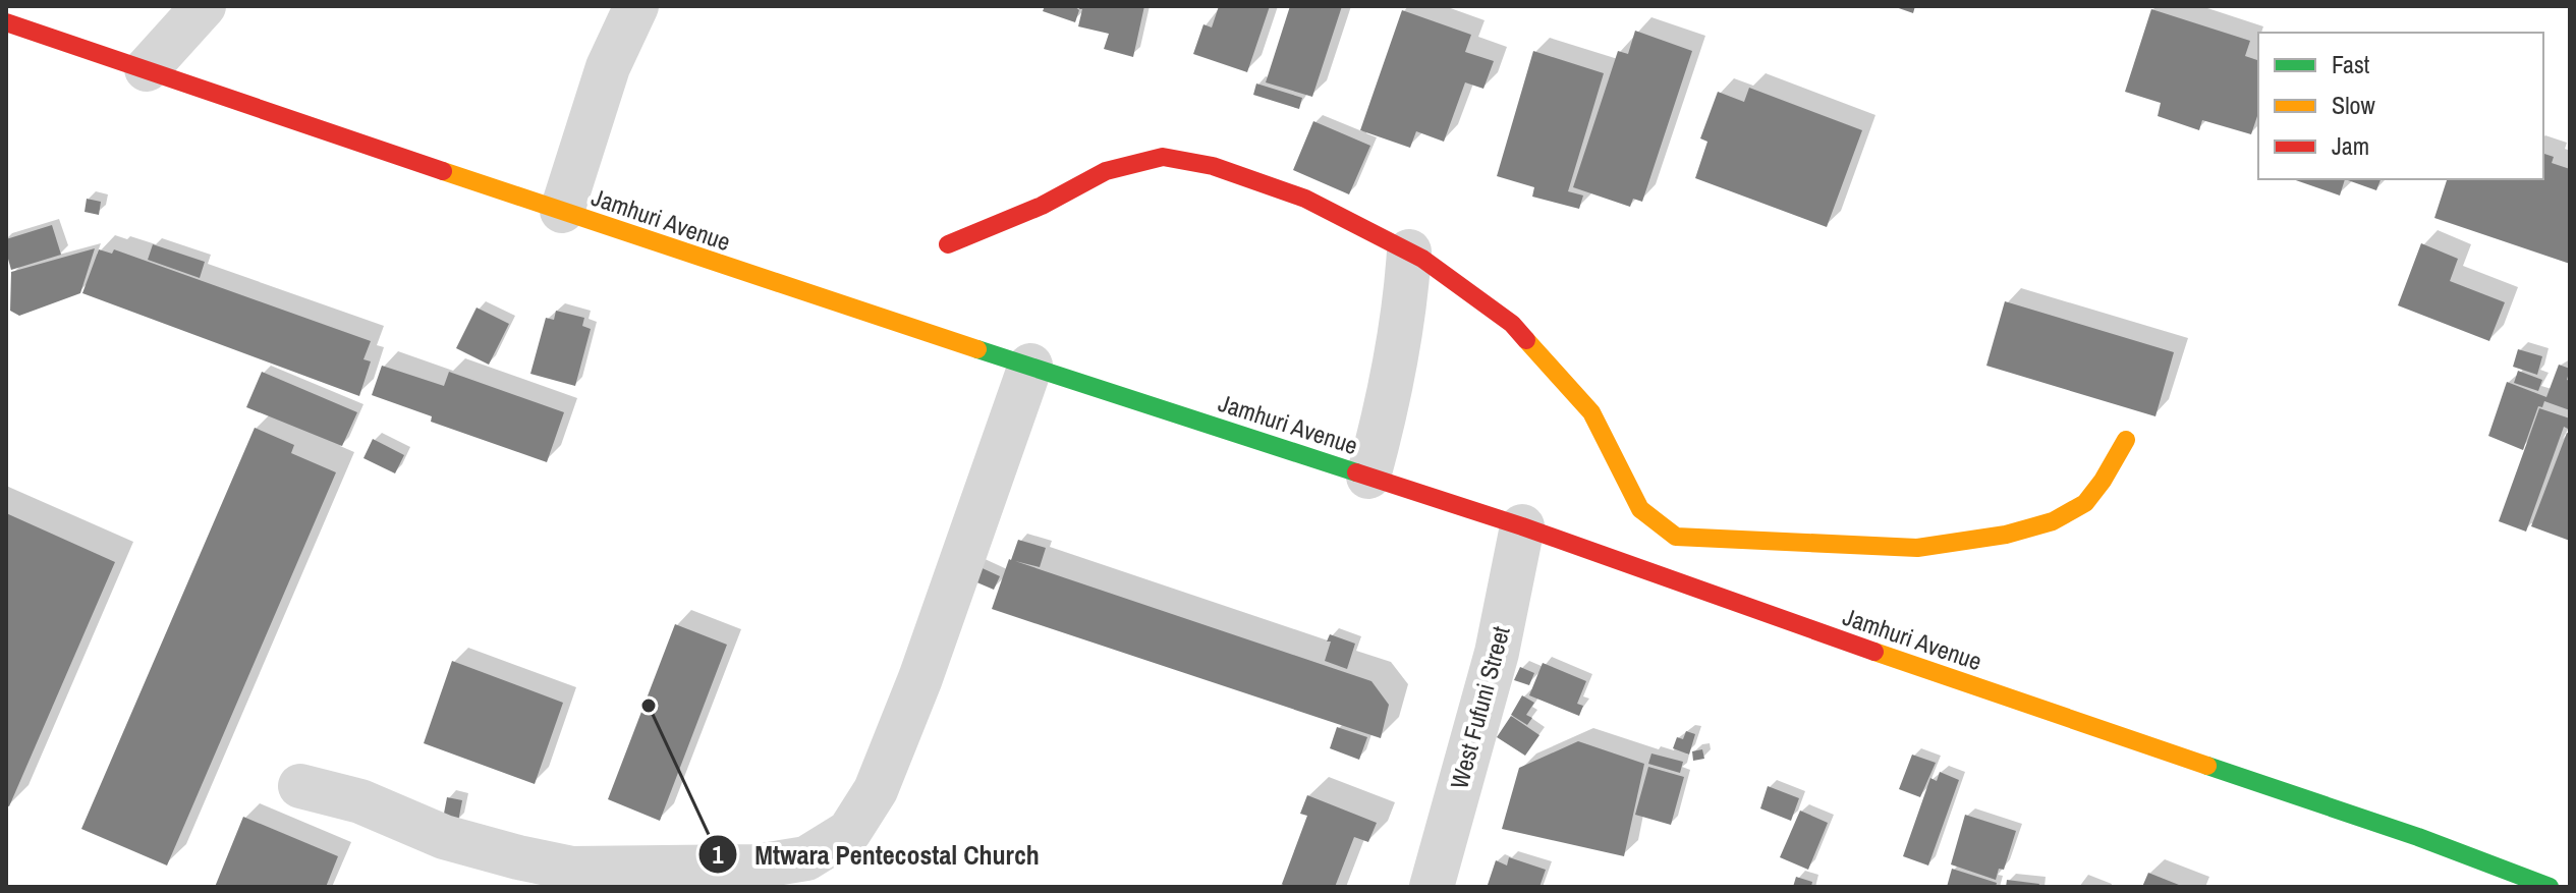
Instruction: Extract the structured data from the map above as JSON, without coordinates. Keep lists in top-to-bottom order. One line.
{"streets":{"street":["Jamhuri Avenue","West Fufuni Street"]},"crossings":[["Jamhuri Avenue","West Fufuni Street"]],"places":["Mtwara Pentecostal Church"],"legend":["Fast","Slow","Jam"]}
